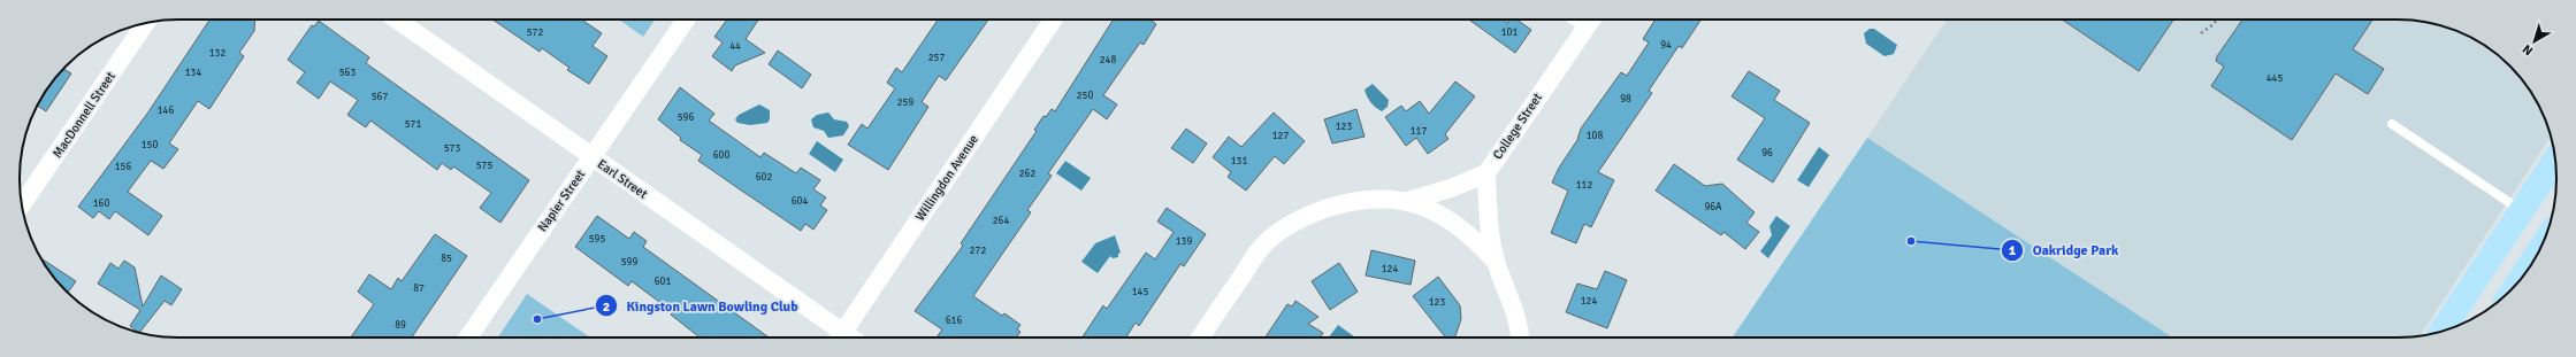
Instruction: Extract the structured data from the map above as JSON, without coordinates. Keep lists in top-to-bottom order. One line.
{"streets":{"street":["MacDonnell Street","College Street","Willingdon Avenue","Earl Street","Napier Street"]},"crossings":[["Earl Street","Napier Street"]],"places":["Oakridge Park","Kingston Lawn Bowling Club"],"house_numbers":["572","101","94","44","132","257","248","134","563","445","250","567","98","259","146","596","571","123","117","127","108","150","573","96","600","131","575","156","262","602","112","604","160","96A","264","595","139","272","85","599","124","601","87","145","124","123","616","89"],"north":"bottom left"}
